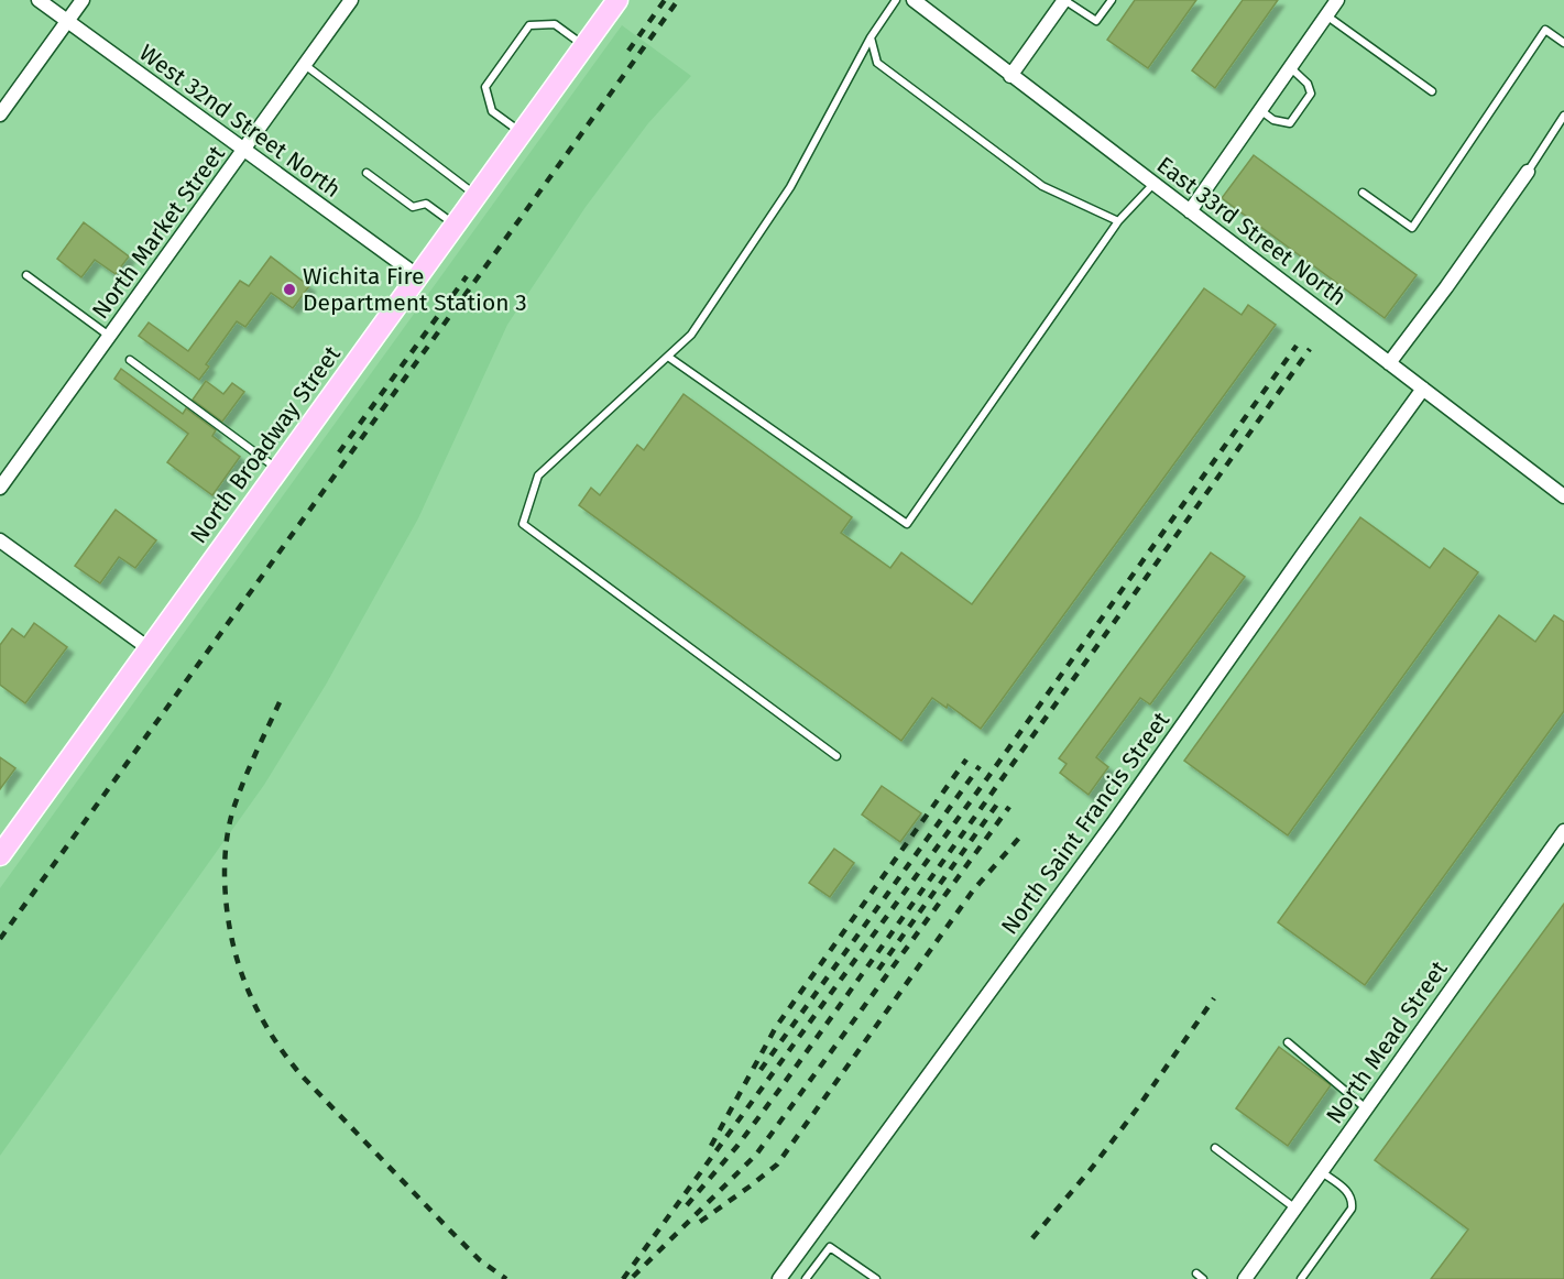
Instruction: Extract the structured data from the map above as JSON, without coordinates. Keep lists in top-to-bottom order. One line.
{"streets":{"main road":["North Broadway Street"],"street":["West 32nd Street North","East 33rd Street North","North Market Street","North Saint Francis Street","North Mead Street"]},"crossings":[["West 32nd Street North","North Market Street"],["West 32nd Street North","North Broadway Street"],["East 33rd Street North","North Saint Francis Street"]],"places":["Wichita Fire Department Station 3"]}
